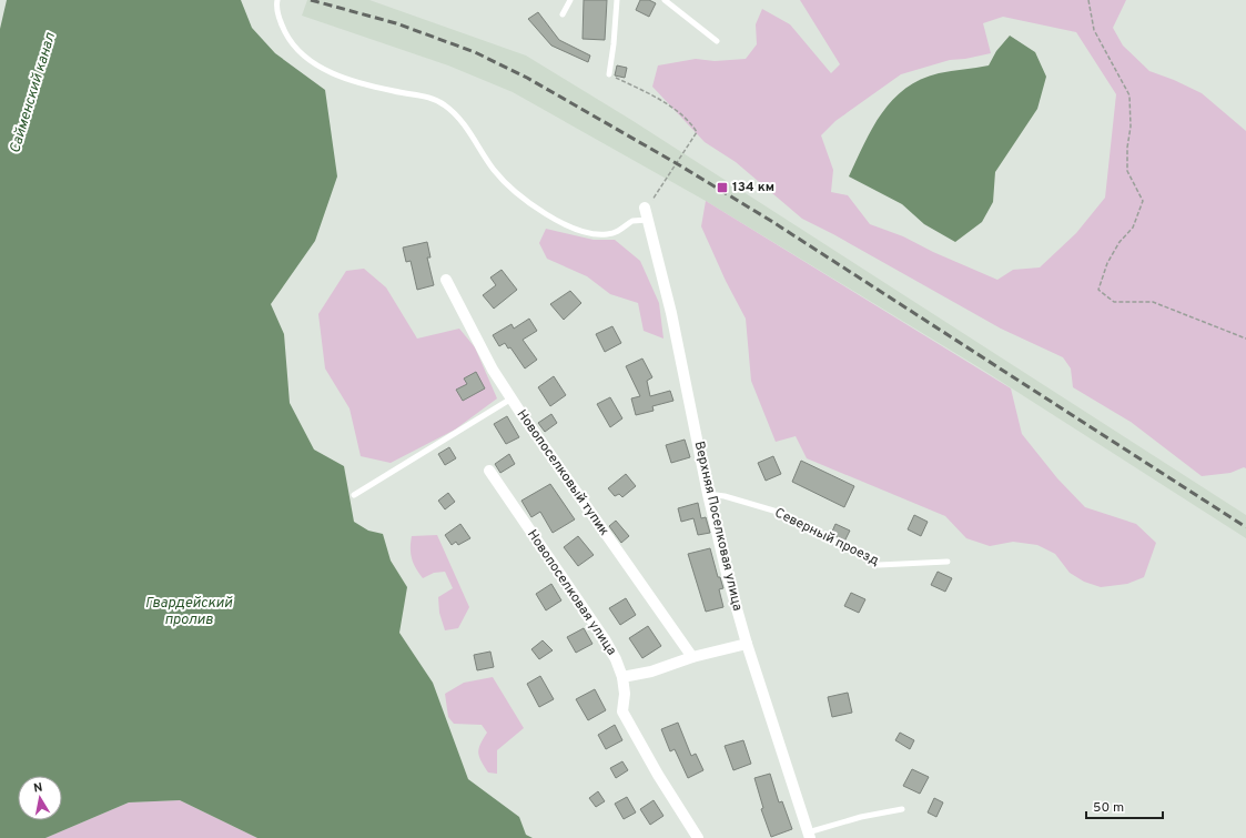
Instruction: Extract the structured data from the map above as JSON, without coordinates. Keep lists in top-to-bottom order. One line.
{"streets":{"street":["Новопоселковый тупик","Верхняя Поселковая улица","Новопоселковая улица"],"lane":["Северный проезд"]},"crossings":[["Верхняя Поселковая улица","Северный проезд"]],"water":["Сайменский канал","Гвардейский пролив"],"places":{"transit":["134 км"]},"scale_bar":"50 m","north":"top"}
